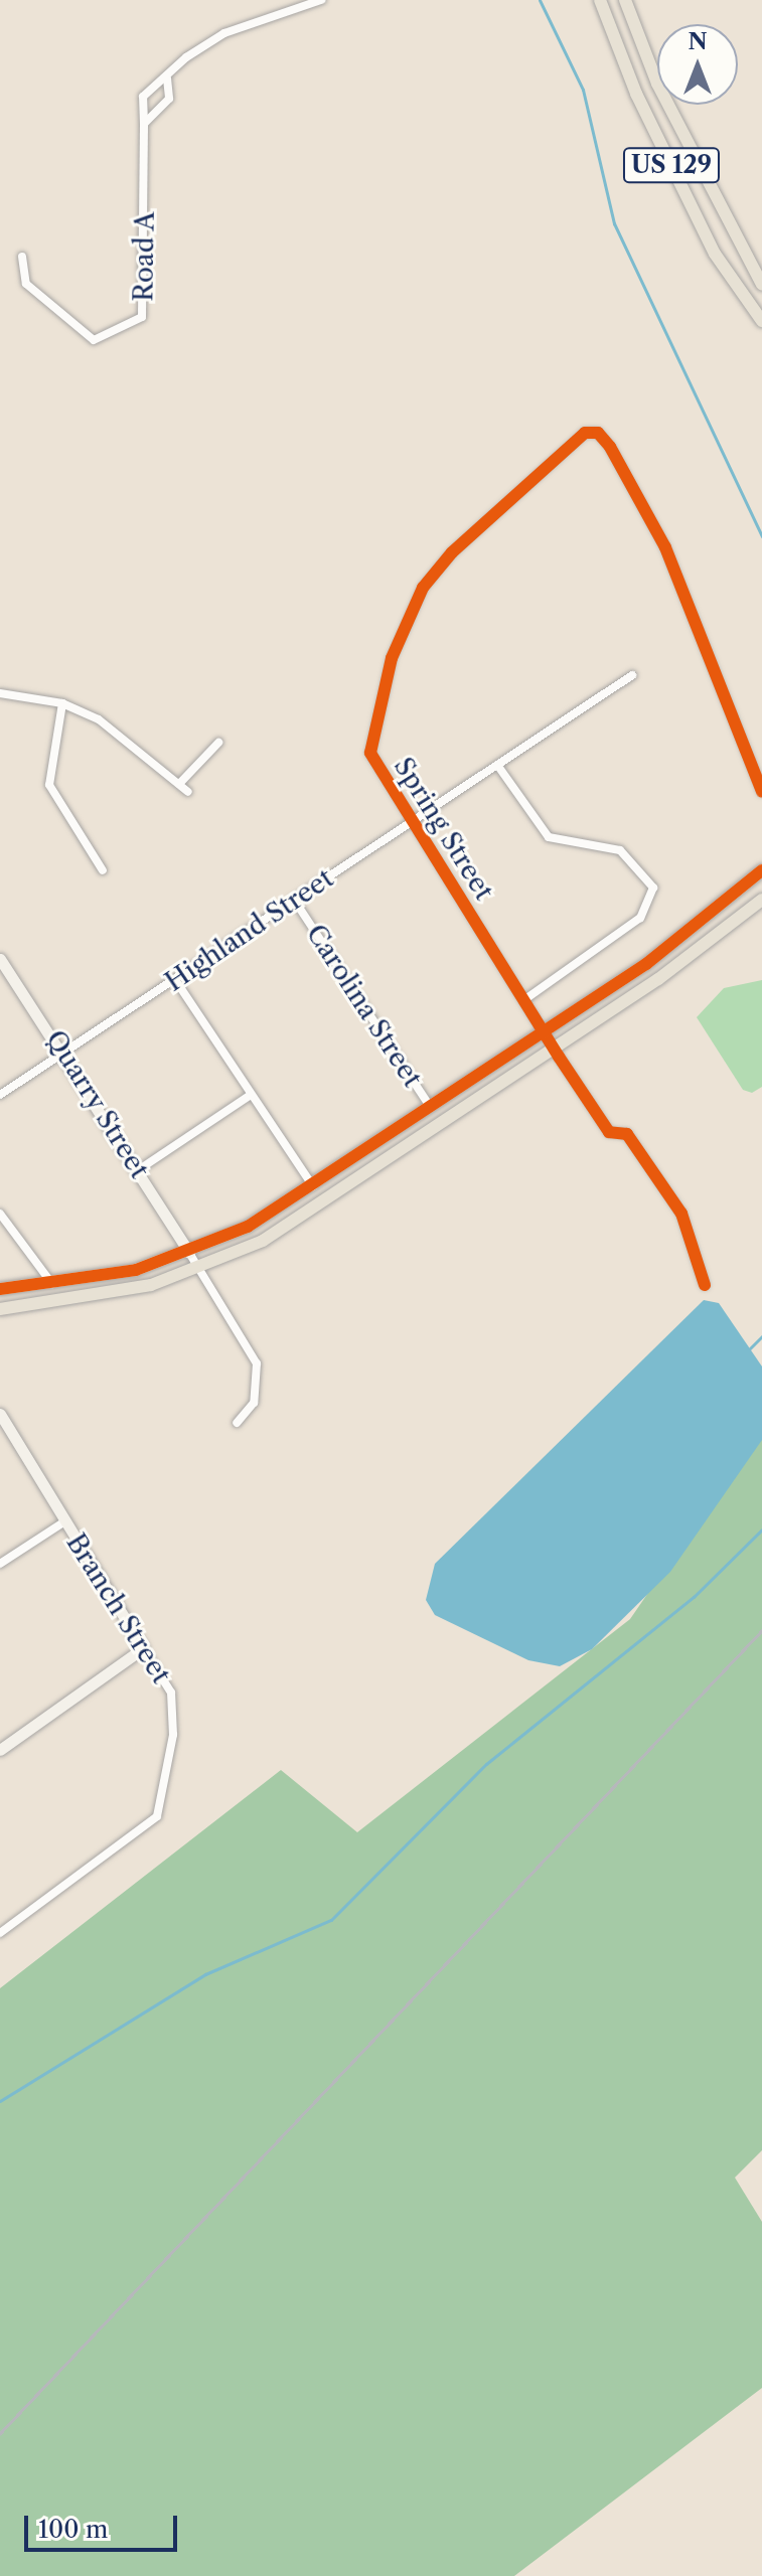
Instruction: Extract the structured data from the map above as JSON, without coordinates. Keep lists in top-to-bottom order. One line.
{"streets":{"main road":["US 129"],"street":["Road A","Spring Street","Highland Street","Carolina Street","Quarry Street","Branch Street"]},"crossings":[["Spring Street","Highland Street"],["Highland Street","Carolina Street"],["Highland Street","Quarry Street"]],"scale_bar":"100 m","north":"top"}
